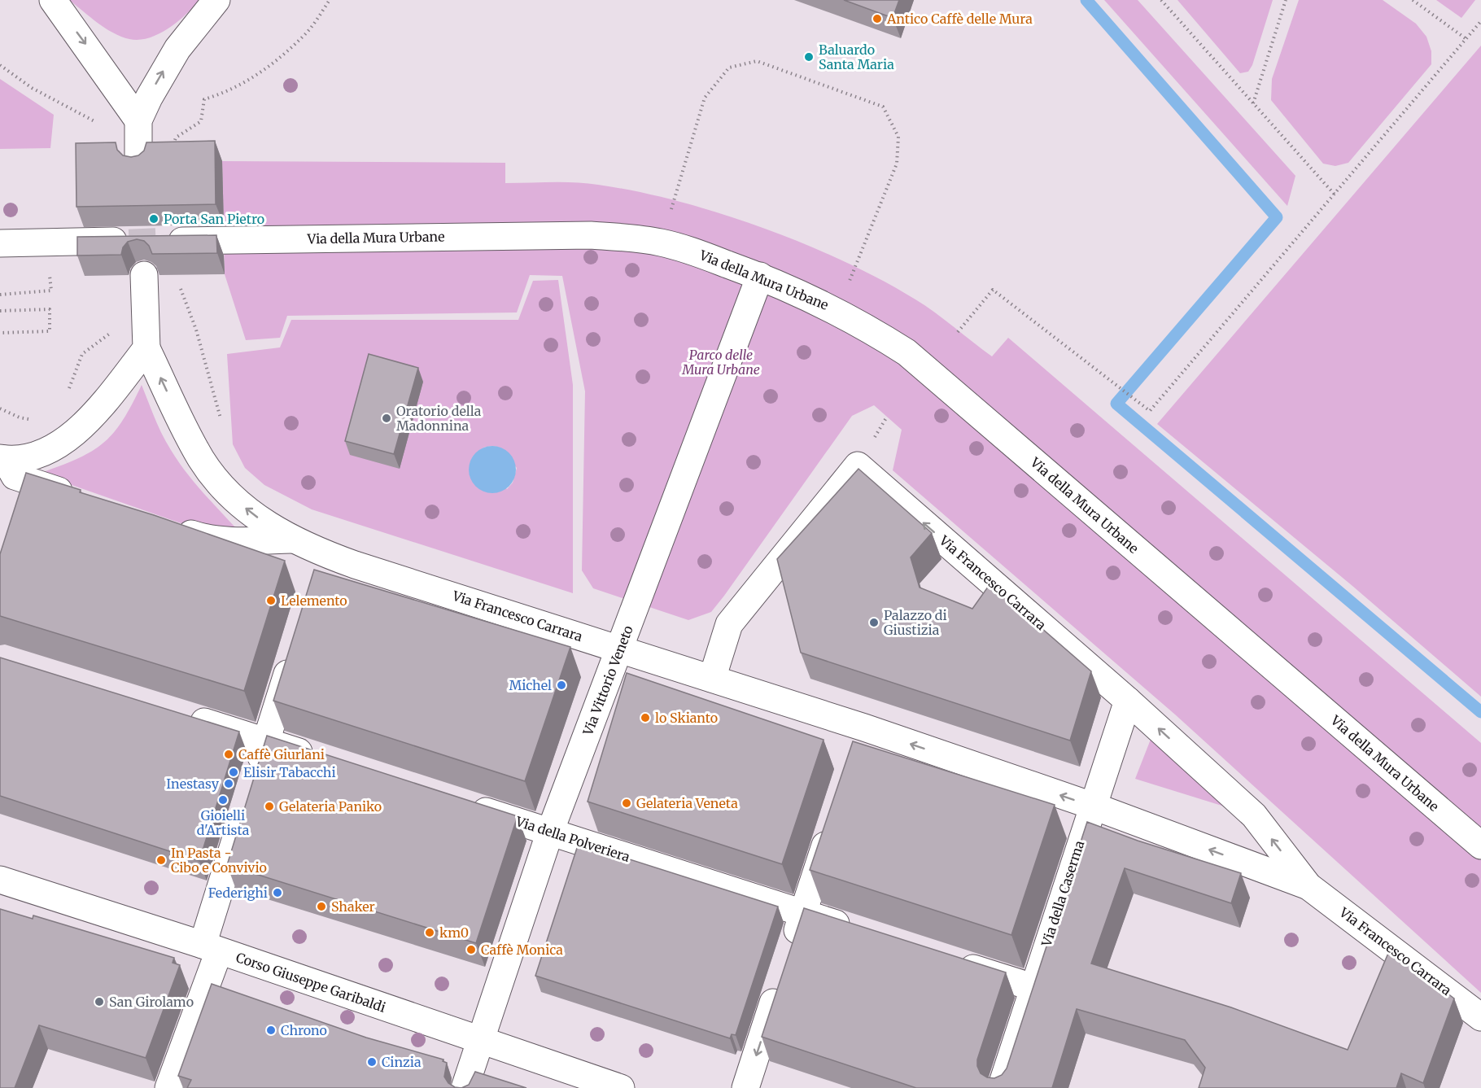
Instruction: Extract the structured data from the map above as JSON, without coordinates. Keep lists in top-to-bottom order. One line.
{"streets":{"street":["Via della Mura Urbane","Via Francesco Carrara","Via Vittorio Veneto","Via della Polveriera","Via della Caserma","Corso Giuseppe Garibaldi"]},"crossings":[["Via della Mura Urbane","Via Vittorio Veneto"],["Via Francesco Carrara","Via Vittorio Veneto"],["Via Francesco Carrara","Via della Caserma"],["Via Vittorio Veneto","Via della Polveriera"],["Via Vittorio Veneto","Corso Giuseppe Garibaldi"]],"parks":["Parco delle Mura Urbane"],"places":["Antico Caffè delle Mura","Baluardo Santa Maria","Porta San Pietro","Oratorio della Madonnina","Lelemento","Palazzo di Giustizia","Michel","lo Skianto","Caffè Giurlani","Elisir Tabacchi","Inestasy","Gioielli d'Artista","Gelateria Veneta","Gelateria Paniko","In Pasta - Cibo e Convivio","Federighi","Shaker","km0","Caffè Monica","San Girolamo","Chrono","Cinzia"]}
